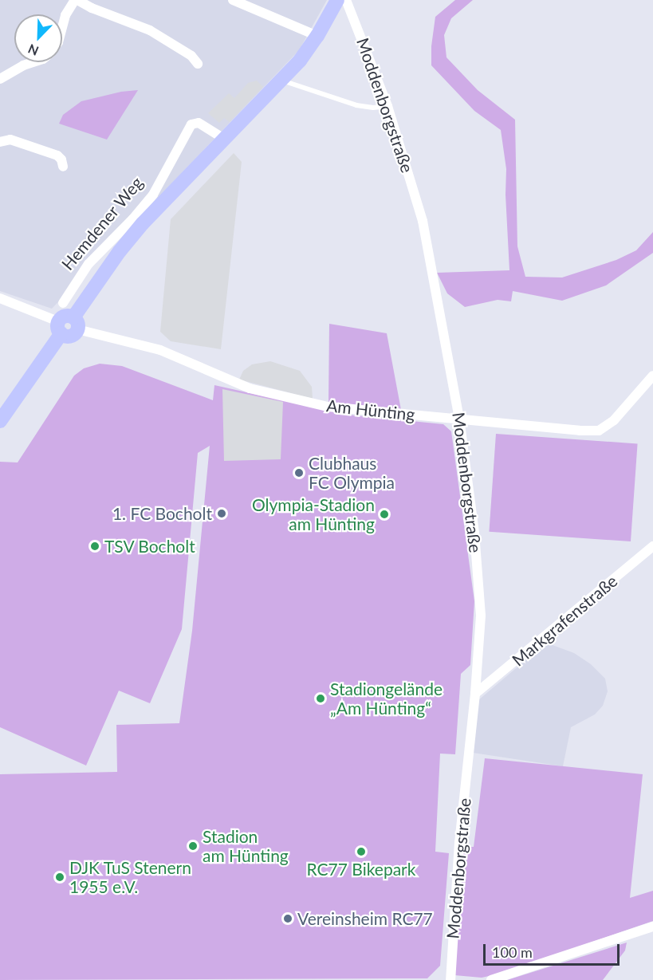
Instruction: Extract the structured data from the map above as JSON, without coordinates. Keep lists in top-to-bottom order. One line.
{"streets":{"street":["Moddenborgstraße","Hemdener Weg","Am Hünting","Markgrafenstraße"]},"crossings":[["Moddenborgstraße","Am Hünting"],["Moddenborgstraße","Markgrafenstraße"],["Hemdener Weg","Am Hünting"]],"places":["Clubhaus FC Olympia","1. FC Bocholt","Olympia-Stadion am Hünting","TSV Bocholt","Stadiongelände „Am Hünting“","Stadion am Hünting","RC77 Bikepark","DJK TuS Stenern 1955 e.V.","Vereinsheim RC77"],"scale_bar":"100 m","north":"bottom left"}
